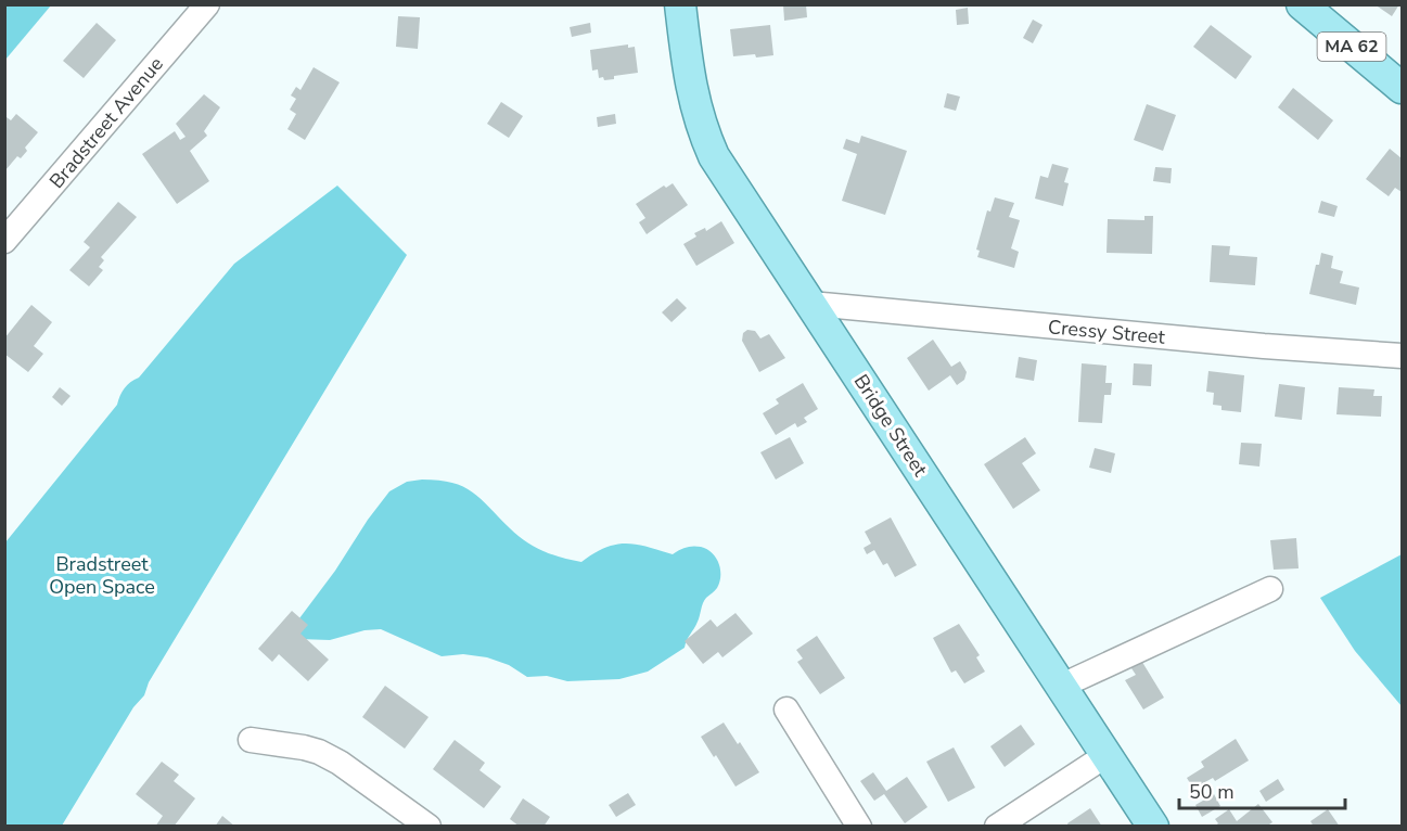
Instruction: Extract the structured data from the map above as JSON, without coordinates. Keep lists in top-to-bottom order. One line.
{"streets":{"main road":["MA 62","Bridge Street"],"street":["Bradstreet Avenue","Cressy Street"]},"crossings":[["Cressy Street","Bridge Street"]],"parks":["Bradstreet Open Space"],"scale_bar":"50 m"}
